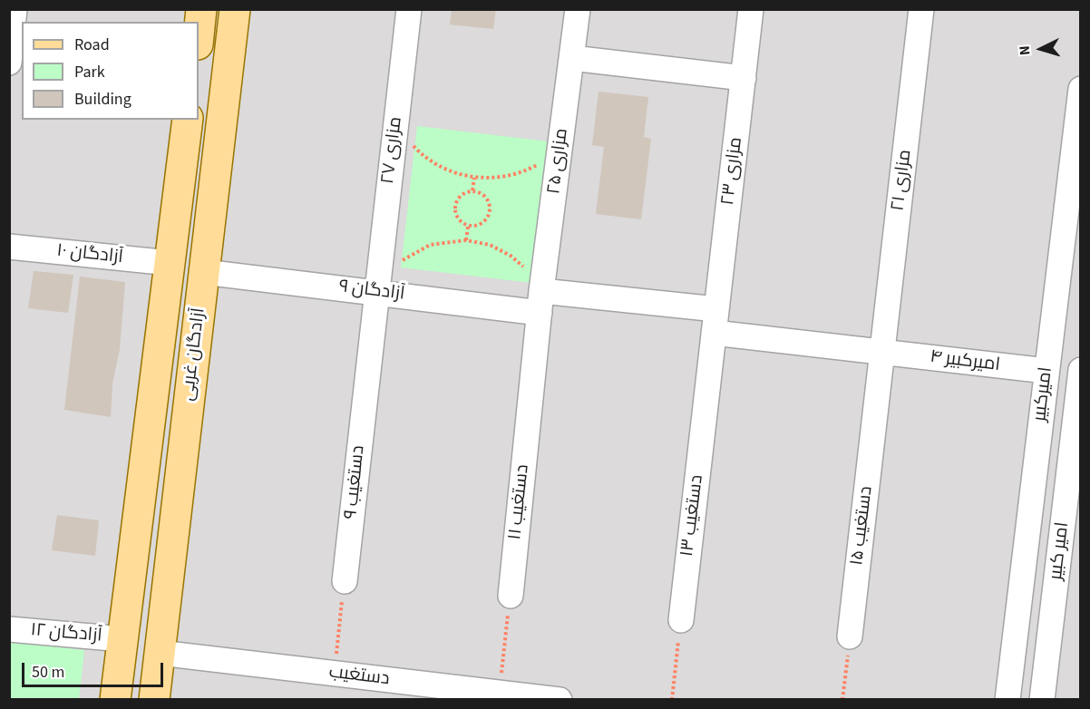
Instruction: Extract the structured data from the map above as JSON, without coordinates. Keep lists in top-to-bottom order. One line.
{"streets":{"main road":["آزادگان غربی"],"street":["مزاری ۲۷","مزاری ۲۵","مزاری ۲۳","مزاری ۲۱","آزادگان ۱۰","آزادگان ۹","امیرکبیر ۴","امیرکبیر","دستغیب ۹","دستغیب ۱۱","دستغیب ۱۳","دستغیب ۱۵","امیر کبیر","آزادگان ۱۲","دستغیب"]},"crossings":[["مزاری ۲۷","آزادگان ۹"],["مزاری ۲۷","دستغیب ۹"],["مزاری ۲۵","آزادگان ۹"],["مزاری ۲۵","دستغیب ۱۱"],["مزاری ۲۳","آزادگان ۹"],["مزاری ۲۳","امیرکبیر ۴"],["مزاری ۲۳","دستغیب ۱۳"],["مزاری ۲۱","امیرکبیر ۴"],["مزاری ۲۱","دستغیب ۱۵"],["آزادگان ۱۰","آزادگان غربی"],["آزادگان ۹","آزادگان غربی"],["آزادگان ۹","امیرکبیر ۴"],["آزادگان ۹","دستغیب ۹"],["آزادگان ۹","دستغیب ۱۱"],["آزادگان ۹","دستغیب ۱۳"],["آزادگان غربی","آزادگان ۱۲"],["آزادگان غربی","دستغیب"],["امیرکبیر ۴","امیرکبیر"],["امیرکبیر ۴","دستغیب ۱۳"],["امیرکبیر ۴","دستغیب ۱۵"]],"legend":["Road","Park","Building"],"scale_bar":"50 m","north":"left"}
